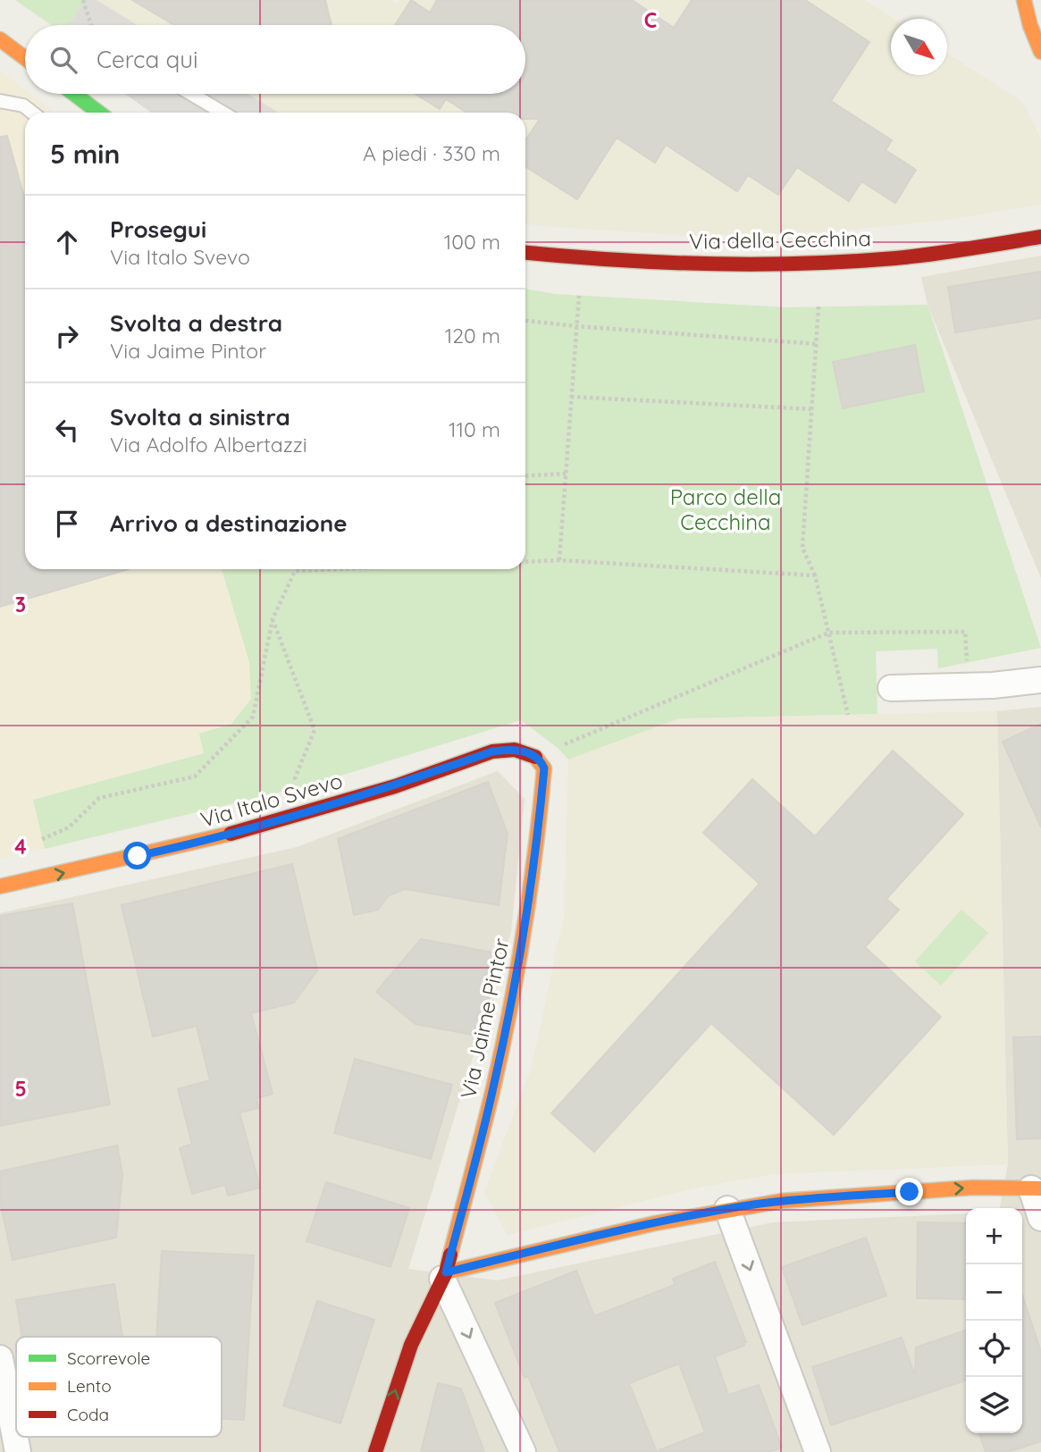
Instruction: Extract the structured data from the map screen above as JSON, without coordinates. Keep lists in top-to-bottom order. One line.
{"streets":{"street":["Via della Cecchina","Via Italo Svevo","Via Jaime Pintor"]},"crossings":[["Via Italo Svevo","Via Jaime Pintor"]],"one_way":["Via Italo Svevo"],"parks":["Parco della Cecchina"],"legend":["Scorrevole","Lento","Coda"],"north":"bottom right","page":{"search":"Cerca qui","heading":["5 min","A piedi · 330 m"],"list":[["Prosegui","Via Italo Svevo","100 m"],["Svolta a destra","Via Jaime Pintor","120 m"],["Svolta a sinistra","Via Adolfo Albertazzi","110 m"],"Arrivo a destinazione"],"map_buttons":["+","−"]},"grid":{"columns":["C"],"rows":["3","4","5"]}}
